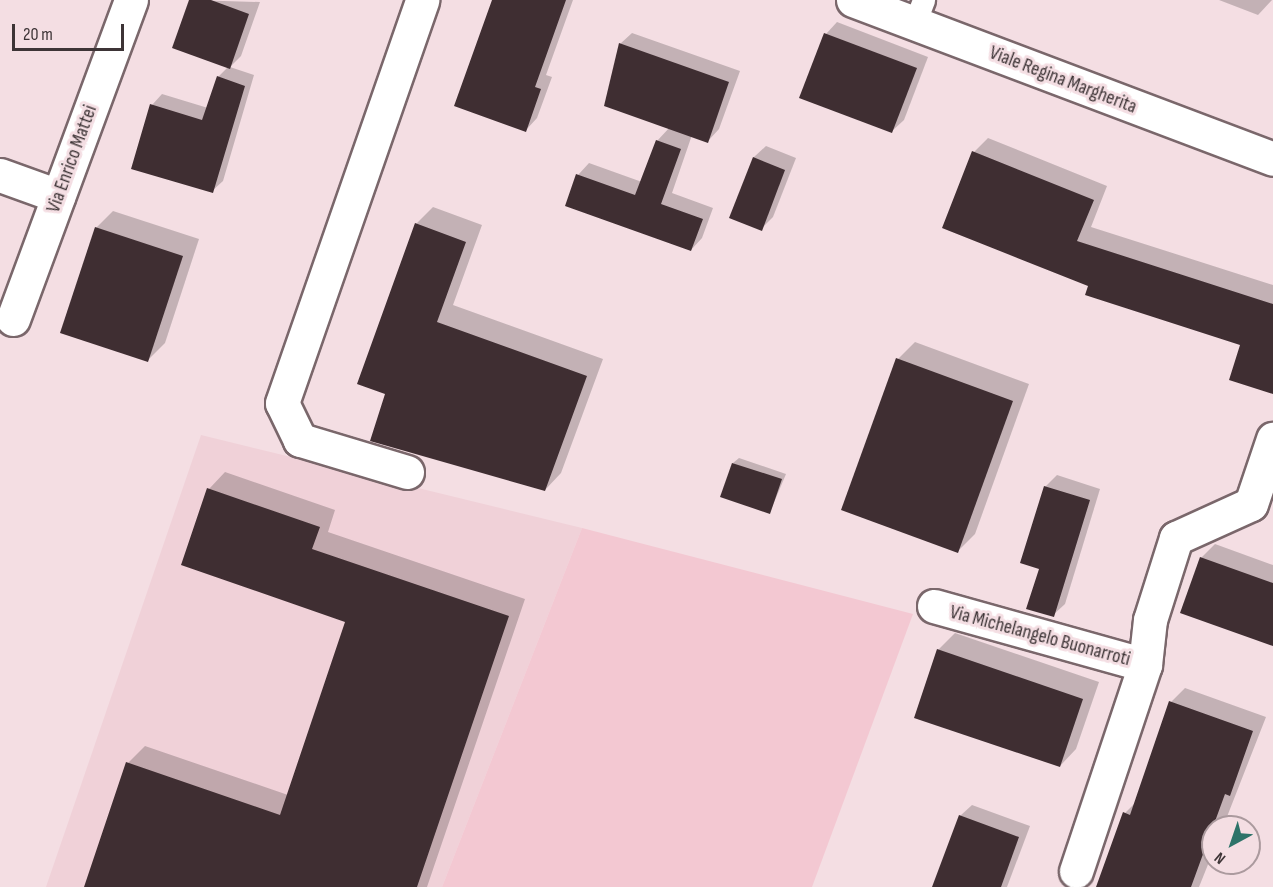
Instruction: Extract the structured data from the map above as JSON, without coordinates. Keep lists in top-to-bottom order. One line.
{"streets":{"street":["Viale Regina Margherita","Via Enrico Mattei","Via Michelangelo Buonarroti"]},"scale_bar":"20 m","north":"bottom left"}
